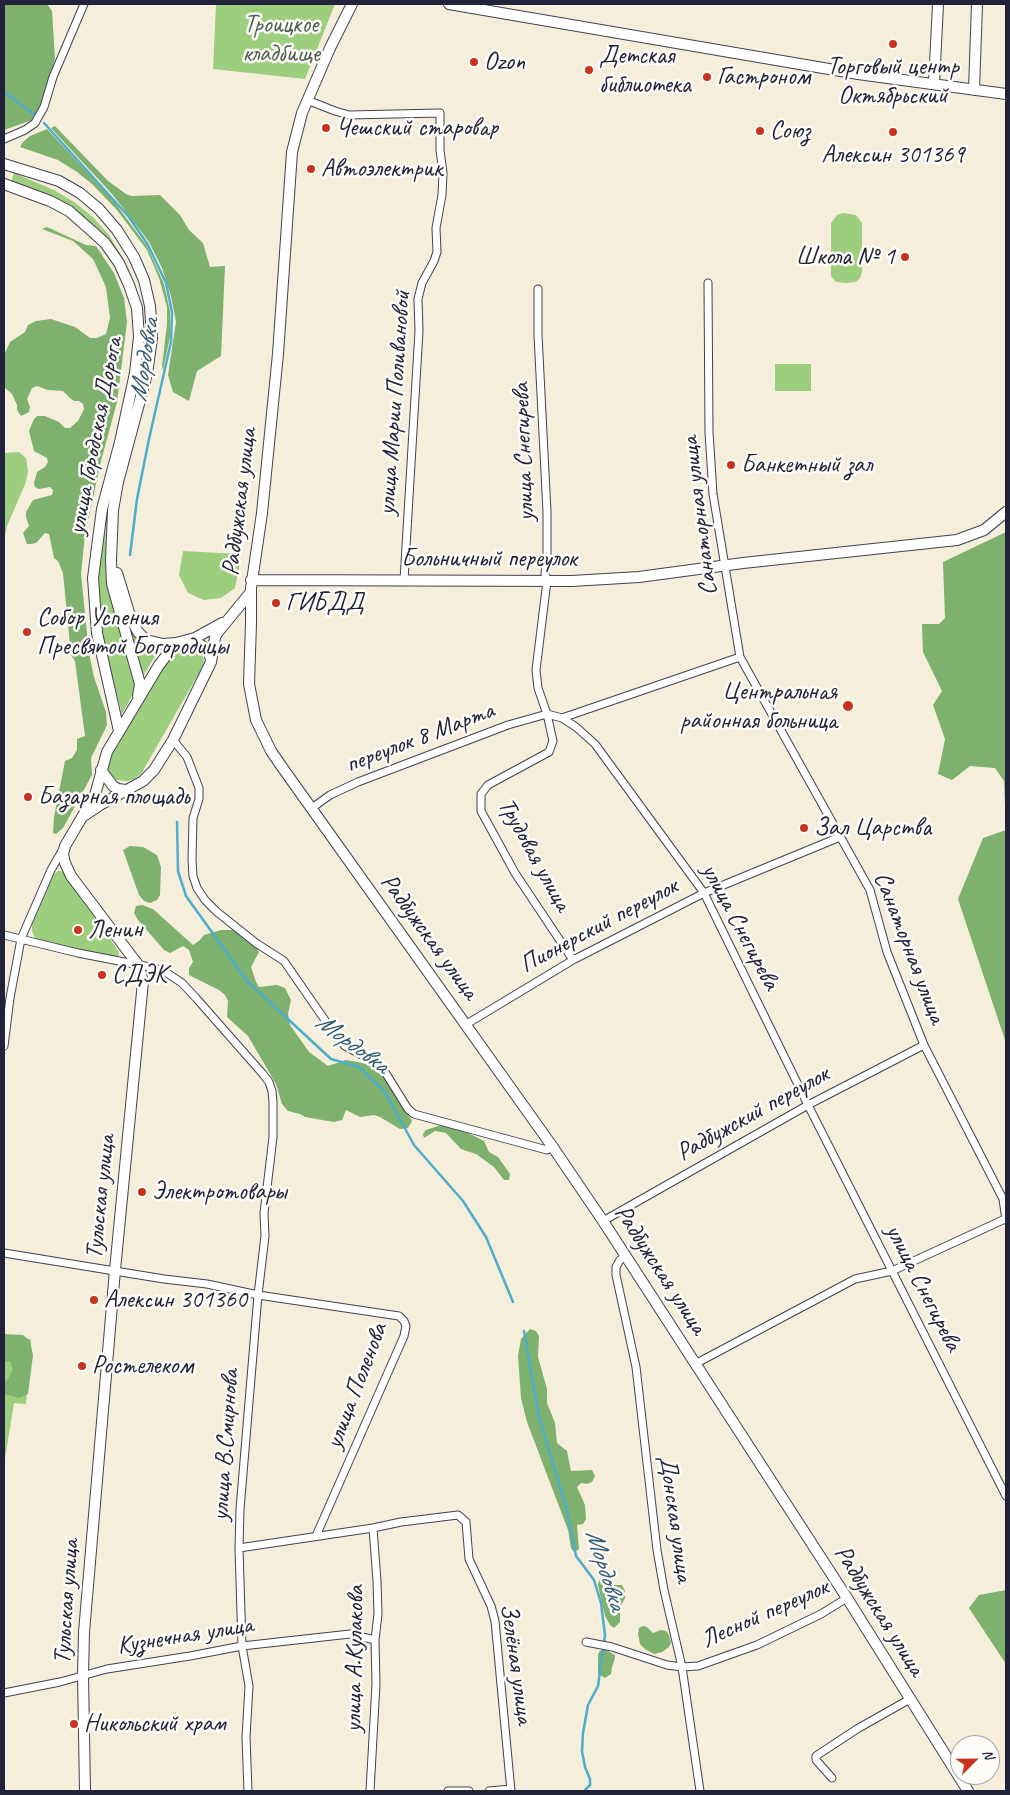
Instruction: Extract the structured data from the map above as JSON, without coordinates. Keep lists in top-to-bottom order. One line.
{"streets":{"main road":["улица Городская Дорога","Радбужская улица","Больничный переулок","Тульская улица"],"street":["улица Марии Поливановой","улица Снегирева","Санаторная улица","переулок 8 Марта","Трудовая улица","Пионерский переулок","Радбужский переулок","улица Поленова","улица В.Смирнова","Донская улица","Лесной переулок","Кузнечная улица","улица А.Кулакова","Зелёная улица"]},"crossings":[["улица Марии Поливановой","Радбужская улица"],["улица Марии Поливановой","Больничный переулок"],["улица Городская Дорога","Радбужская улица"],["улица Снегирева","Больничный переулок"],["улица Снегирева","переулок 8 Марта"],["улица Снегирева","Трудовая улица"],["улица Снегирева","Пионерский переулок"],["улица Снегирева","Радбужский переулок"],["Радбужская улица","Больничный переулок"],["Радбужская улица","переулок 8 Марта"],["Радбужская улица","Пионерский переулок"],["Радбужская улица","Радбужский переулок"],["Радбужская улица","Донская улица"],["Радбужская улица","Лесной переулок"],["Санаторная улица","Больничный переулок"],["Санаторная улица","Пионерский переулок"],["Санаторная улица","Радбужский переулок"],["переулок 8 Марта","Трудовая улица"],["Трудовая улица","Пионерский переулок"],["Тульская улица","улица Поленова"],["Тульская улица","улица В.Смирнова"],["Тульская улица","Кузнечная улица"],["улица Поленова","улица В.Смирнова"],["улица Поленова","Зелёная улица"],["улица В.Смирнова","Кузнечная улица"],["улица В.Смирнова","Зелёная улица"],["Донская улица","Лесной переулок"],["Кузнечная улица","улица А.Кулакова"],["улица А.Кулакова","Зелёная улица"]],"water":["Мордовка"],"parks":["Троицкое кладбище"],"places":["Торговый центр Октябрьский","Ozon","Детская библиотека","Гастроном","Чешский старовар","Союз","Алексин 301369","Автоэлектрик","Школа № 1","Банкетный зал","ГИБДД","Собор Успения Пресвятой Богородицы","Центральная районная больница","Базарная площадь","Зал Царства","Ленин","СДЭК","Электротовары","Алексин 301360","Ростелеком","Никольский храм"],"north":"top right"}
